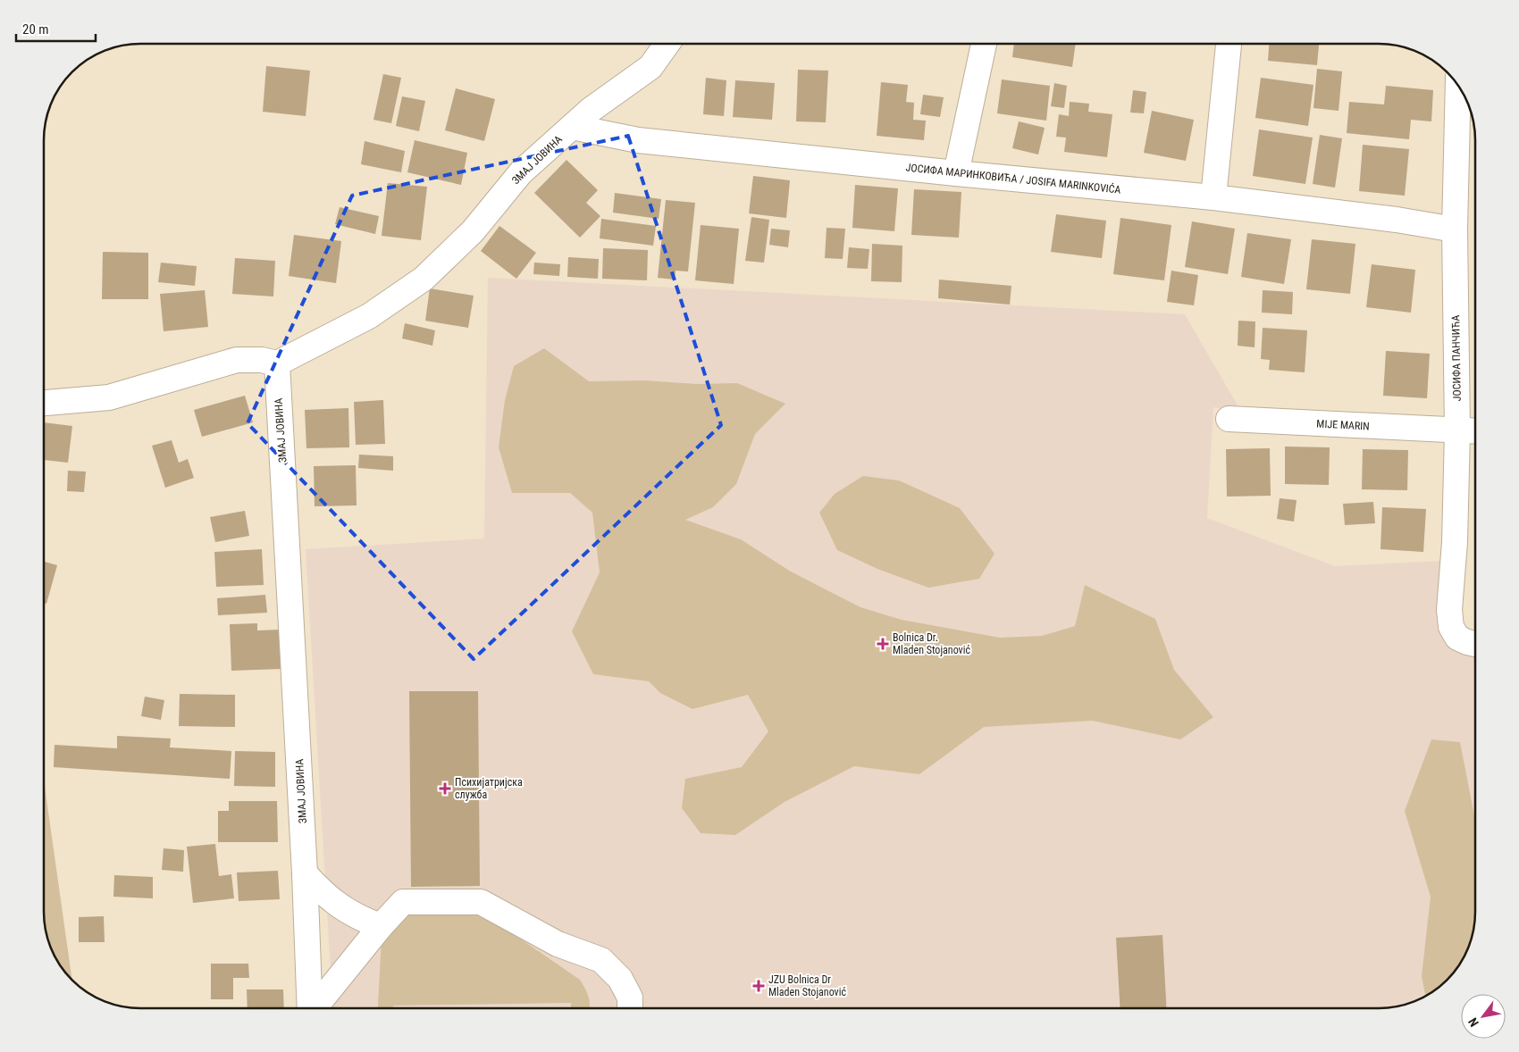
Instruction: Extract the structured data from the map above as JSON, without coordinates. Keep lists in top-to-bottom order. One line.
{"streets":{"street":["ЗМАЈ ЈОВИНА","ЈОСИФА МАРИНКОВИЋА / JOSIFA MARINKOVIĆA","ЈОСИФА ПАНЧИЋА","MIJE MARIN"]},"crossings":[["ЗМАЈ ЈОВИНА","ЈОСИФА МАРИНКОВИЋА / JOSIFA MARINKOVIĆA"],["ЈОСИФА МАРИНКОВИЋА / JOSIFA MARINKOVIĆA","ЈОСИФА ПАНЧИЋА"],["ЈОСИФА ПАНЧИЋА","MIJE MARIN"]],"places":{"health":["Bolnica Dr. Mladen Stojanović","Психијатријска служба","JZU Bolnica Dr Mladen Stojanović"]},"scale_bar":"20 m","north":"bottom left"}
